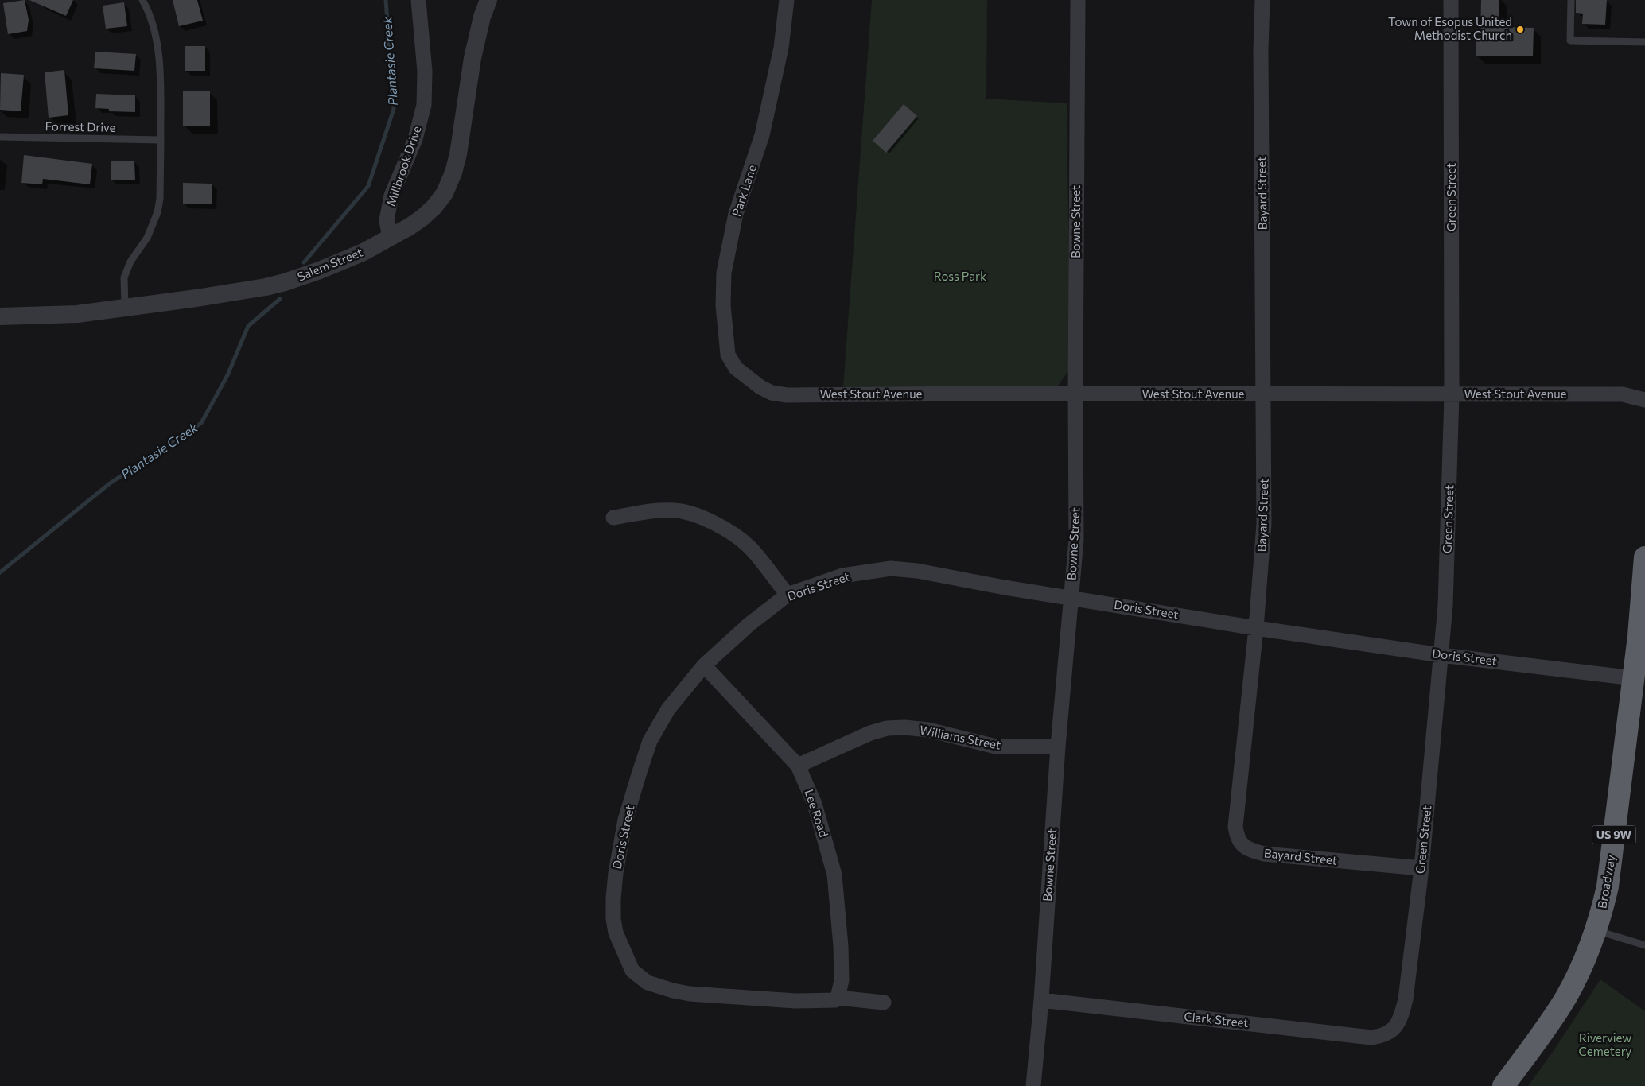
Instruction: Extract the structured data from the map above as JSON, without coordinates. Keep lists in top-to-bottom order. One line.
{"streets":{"highway":["US 9W","Broadway"],"street":["Millbrook Drive","Park Lane","Bayard Street","Green Street","Bowne Street","Salem Street","West Stout Avenue","Doris Street","Williams Street","Lee Road","Clark Street"],"lane":["Forrest Drive"]},"crossings":[["Millbrook Drive","Salem Street"],["Park Lane","West Stout Avenue"],["Bayard Street","Green Street"],["Bayard Street","West Stout Avenue"],["Bayard Street","Doris Street"],["Green Street","West Stout Avenue"],["Green Street","Doris Street"],["Green Street","Clark Street"],["Bowne Street","West Stout Avenue"],["Bowne Street","Doris Street"],["Bowne Street","Williams Street"],["Bowne Street","Clark Street"],["Doris Street","Lee Road"],["Doris Street","Broadway"],["Williams Street","Lee Road"]],"water":["Plantasie Creek"],"parks":["Ross Park","Riverview Cemetery"],"places":["Town of Esopus United Methodist Church"]}
